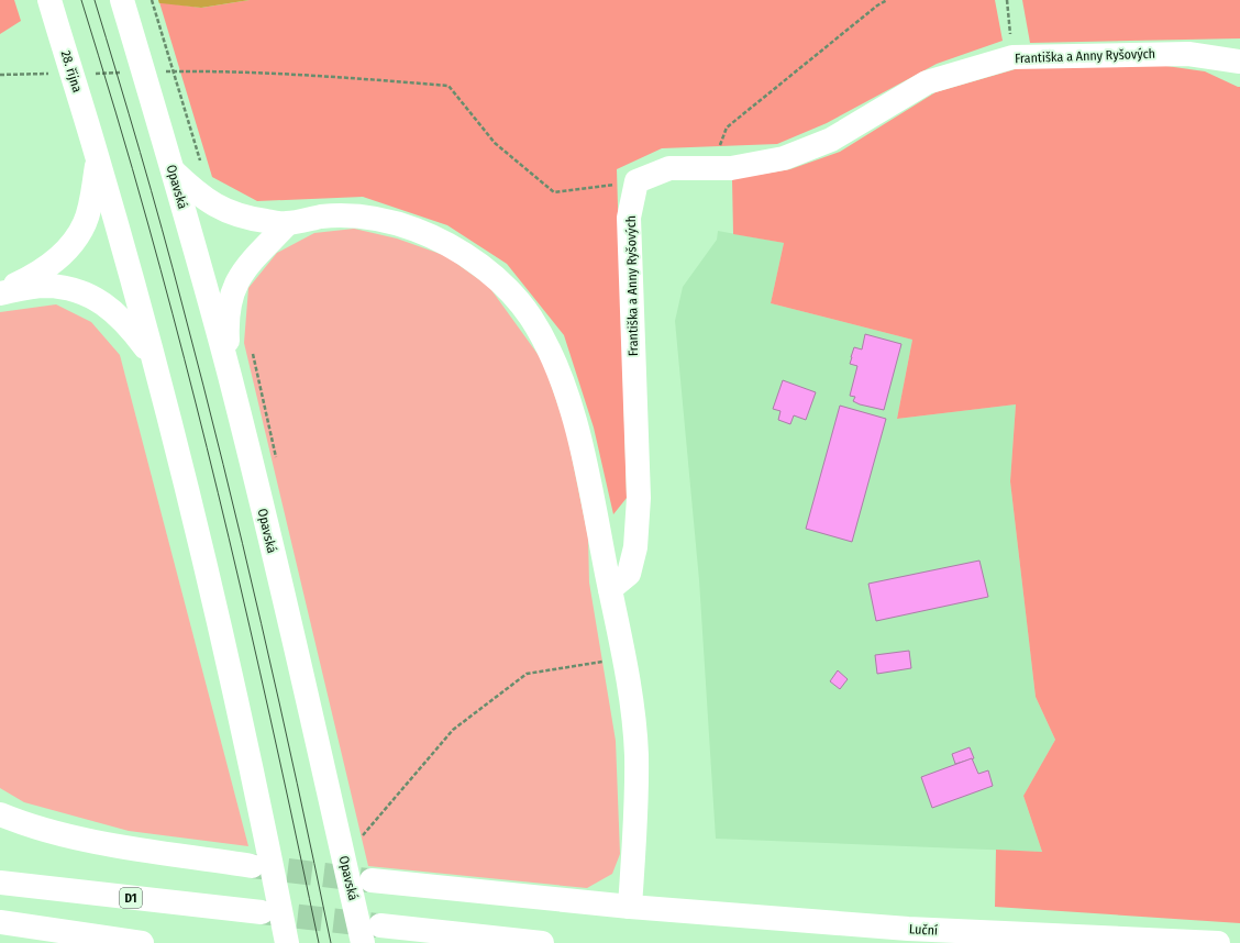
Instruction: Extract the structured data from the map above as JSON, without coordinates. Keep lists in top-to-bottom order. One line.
{"streets":{"main road":["Františka a Anny Ryšových","28. října","Opavská","D1","Luční"]}}
